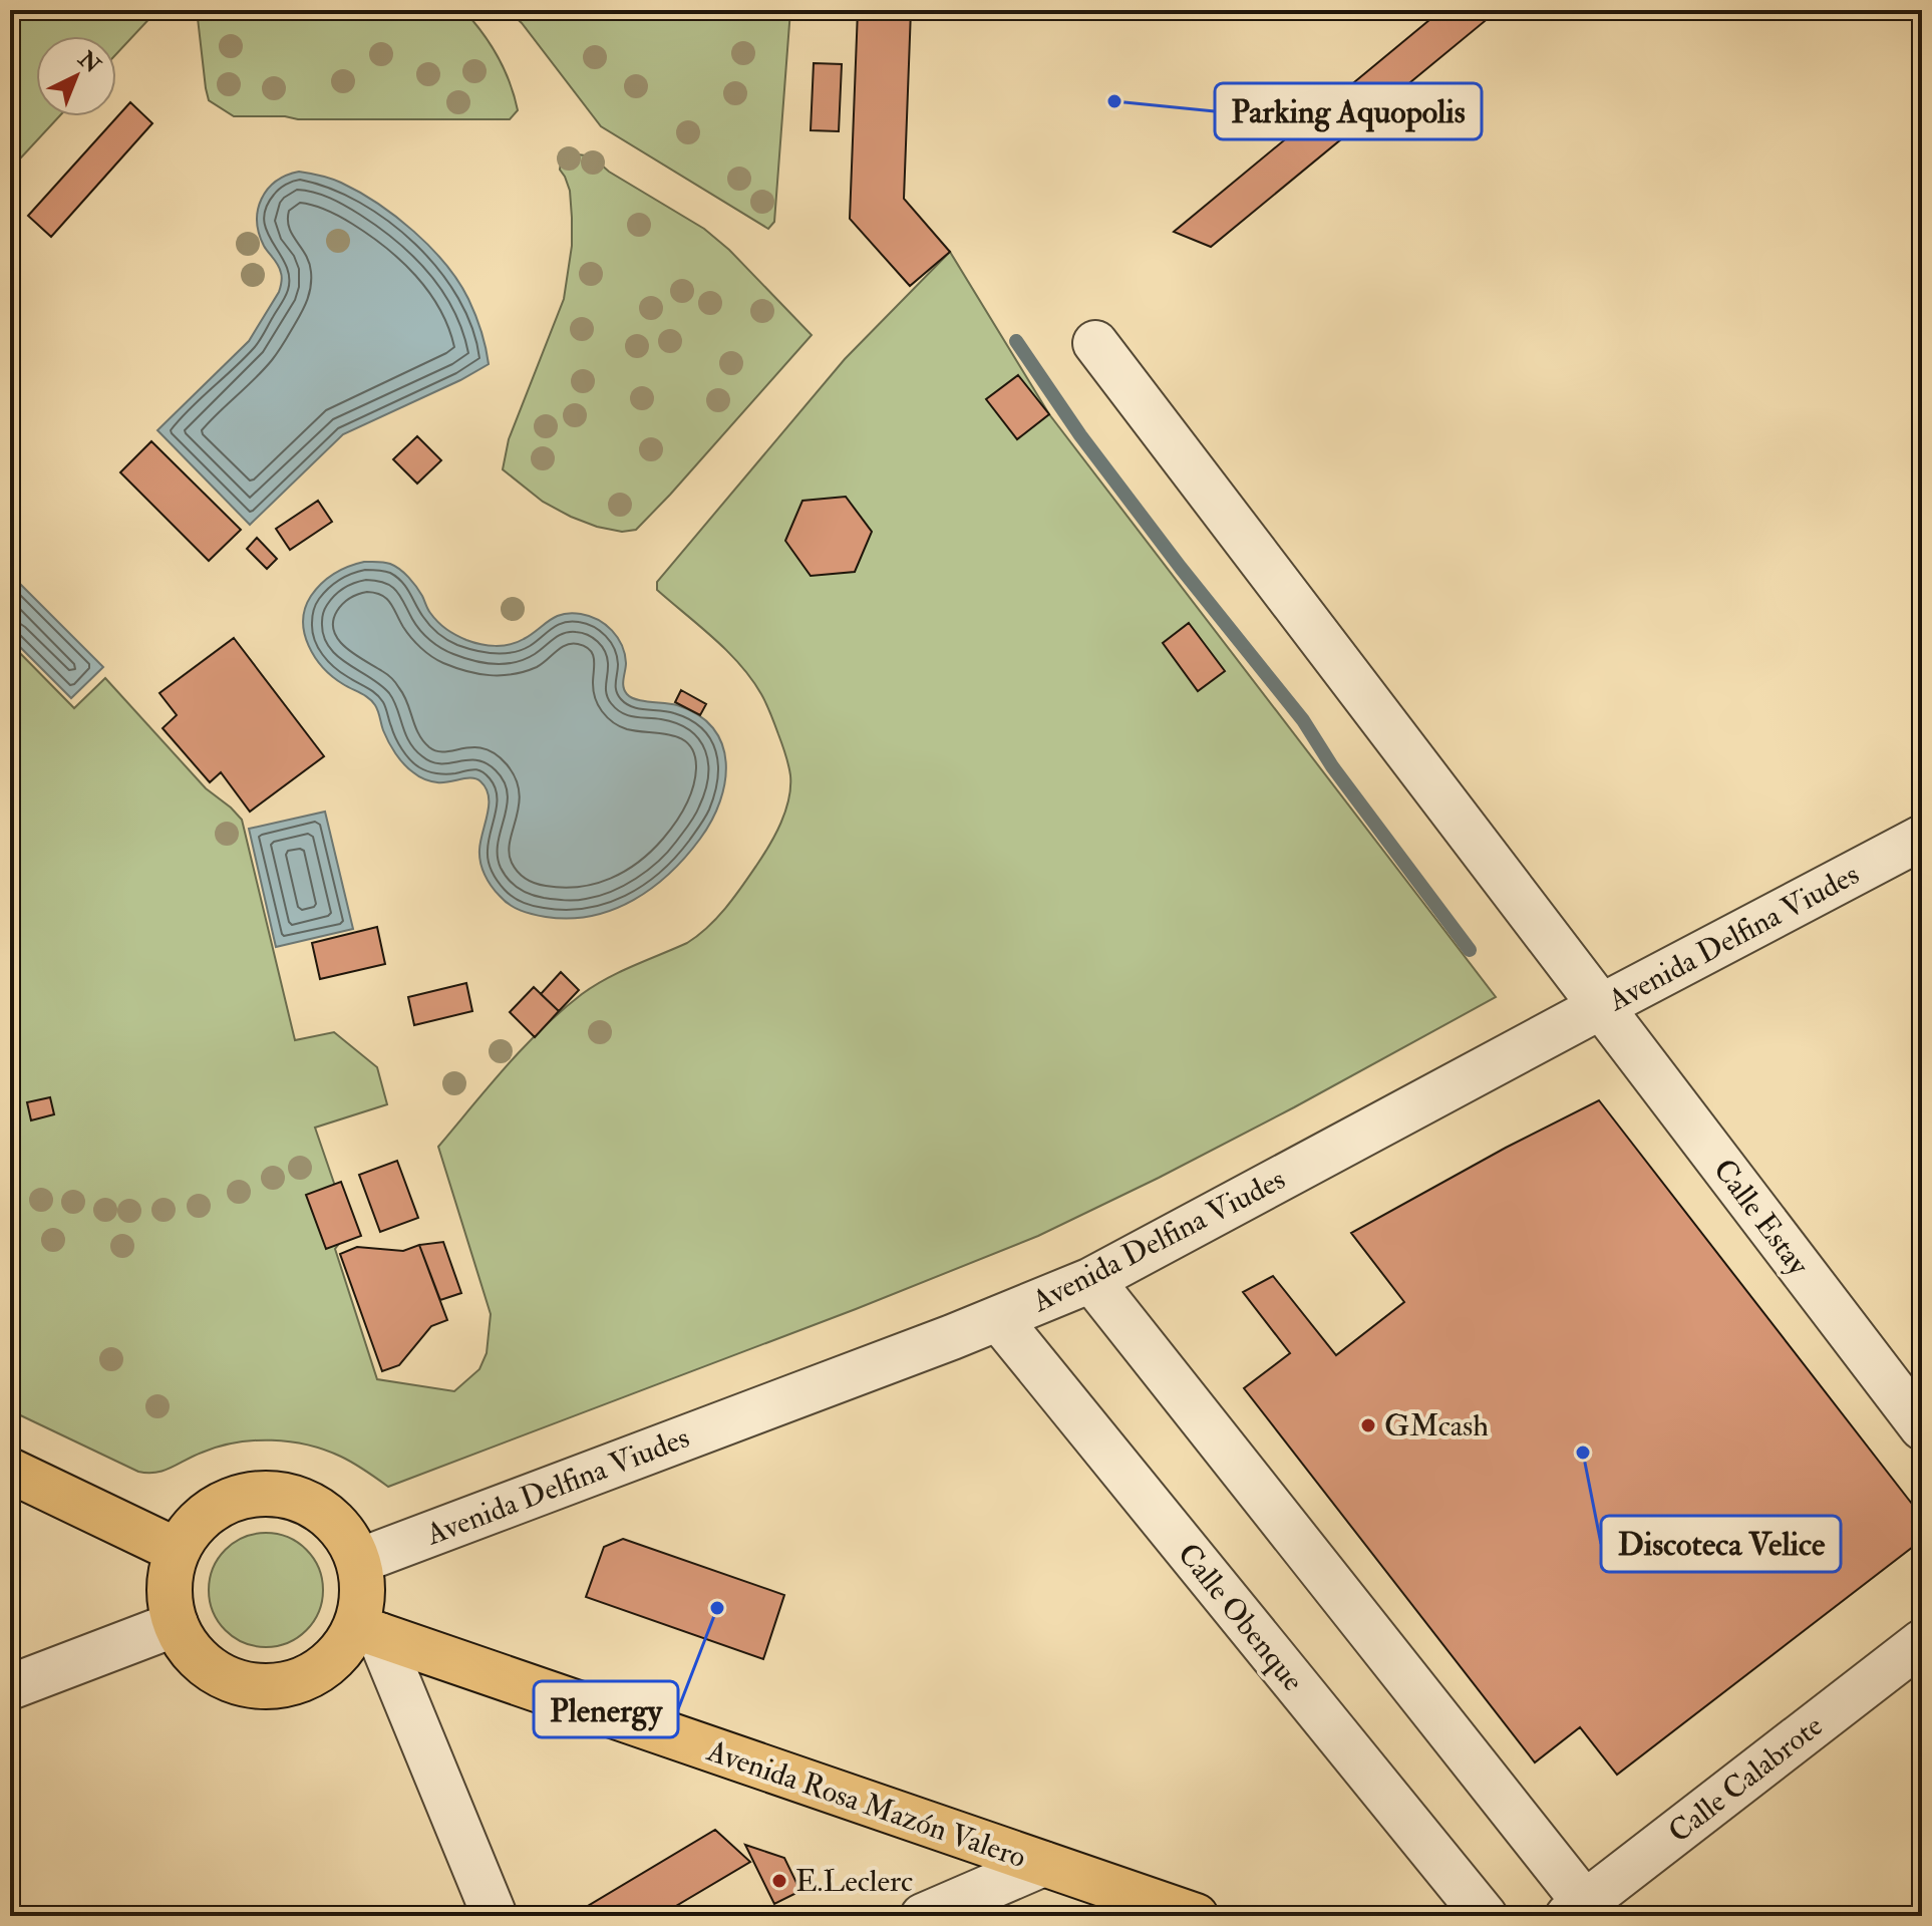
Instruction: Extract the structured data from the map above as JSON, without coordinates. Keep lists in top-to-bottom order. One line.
{"streets":{"main road":["Avenida Rosa Mazón Valero"],"street":["Avenida Delfina Viudes","Calle Estay","Calle Obenque","Calle Calabrote"]},"crossings":[["Avenida Delfina Viudes","Calle Estay"],["Avenida Delfina Viudes","Calle Obenque"],["Avenida Delfina Viudes","Avenida Rosa Mazón Valero"]],"places":["Parking Aquopolis","GMcash","Discoteca Velice","Plenergy","E.Leclerc"],"north":"top right"}
